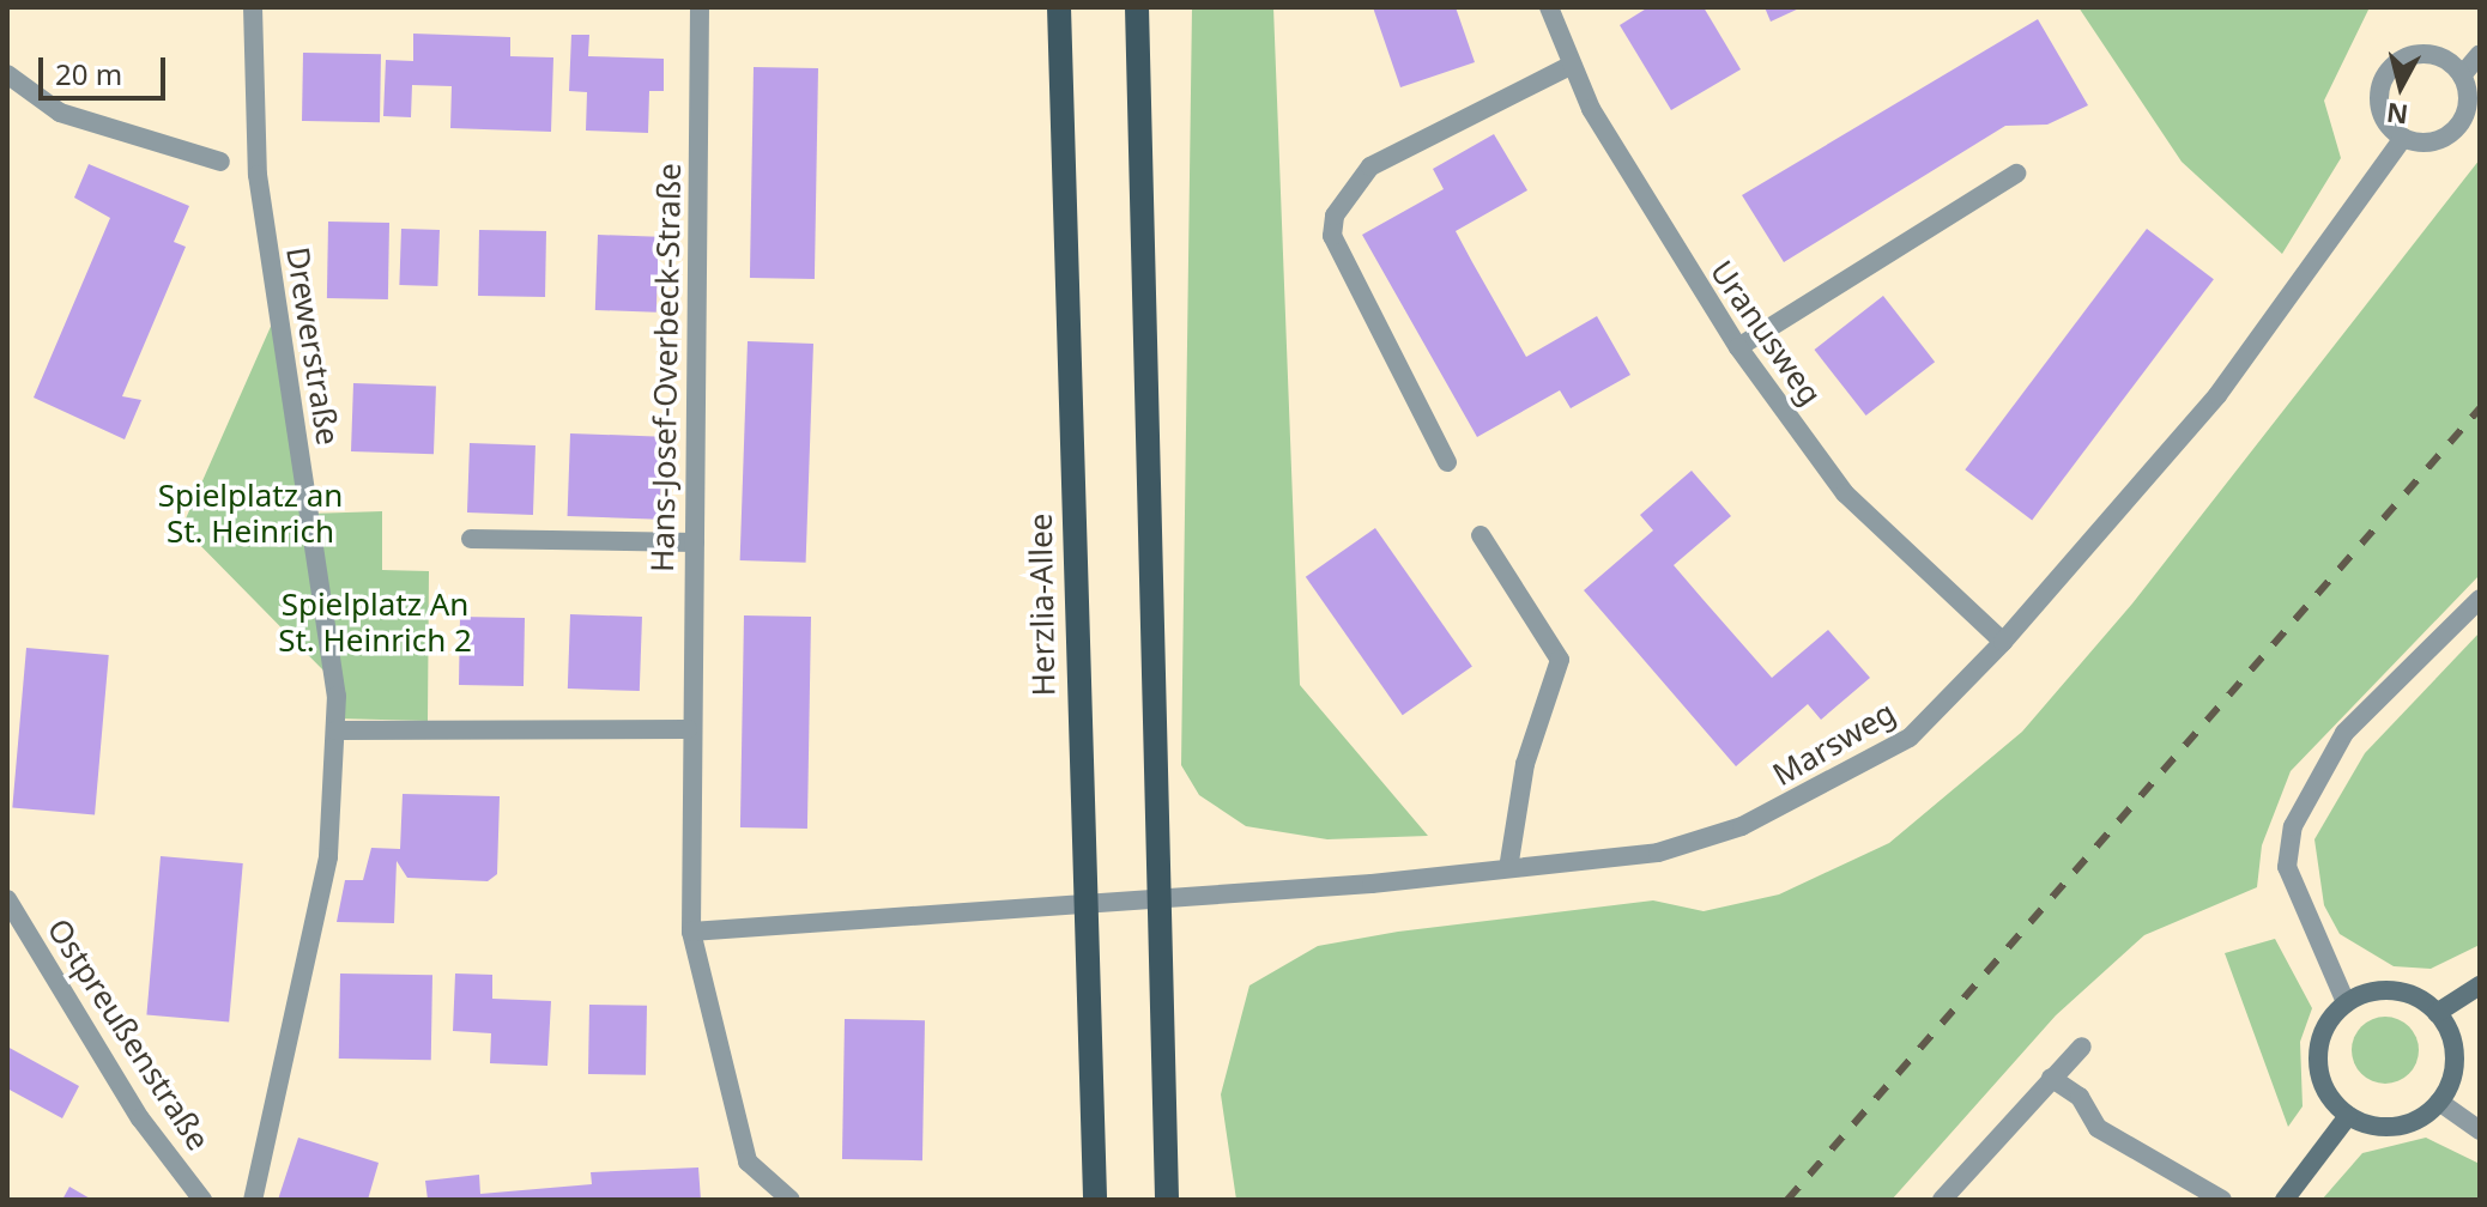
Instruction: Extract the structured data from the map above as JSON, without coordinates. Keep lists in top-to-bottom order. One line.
{"streets":{"main road":["Herzlia-Allee"],"street":["Uranusweg","Drewerstraße","Hans-Josef-Overbeck-Straße","Marsweg","Ostpreußenstraße"]},"crossings":[["Uranusweg","Marsweg"],["Herzlia-Allee","Marsweg"]],"parks":["Spielplatz an St. Heinrich","Spielplatz An St. Heinrich 2"],"scale_bar":"20 m","north":"bottom"}
